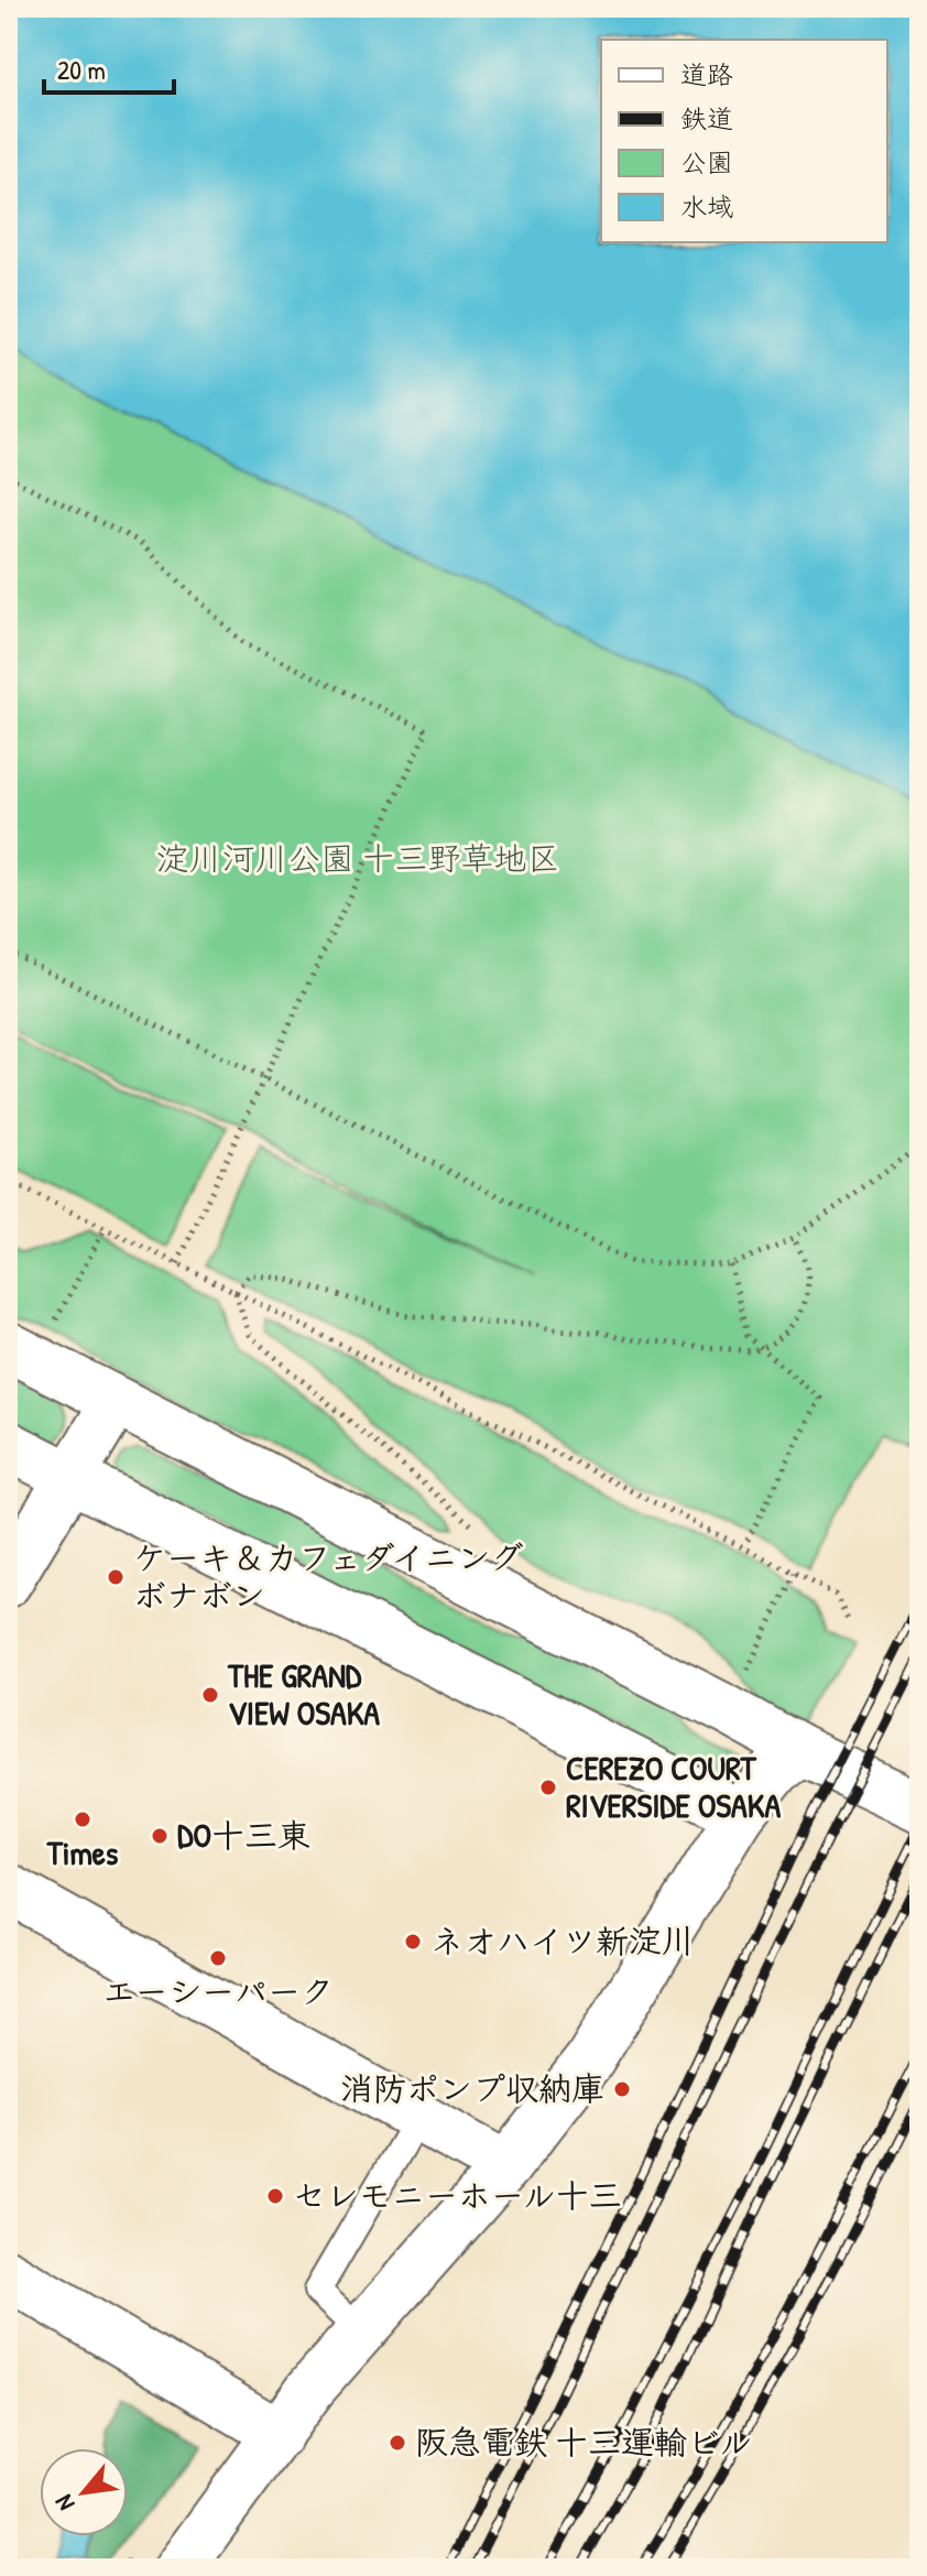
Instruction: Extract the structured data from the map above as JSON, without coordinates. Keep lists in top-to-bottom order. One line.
{"parks":["淀川河川公園 十三野草地区"],"places":["ケーキ＆カフェダイニング ボナボン","THE GRAND VIEW OSAKA","CEREZO COURT RIVERSIDE OSAKA","Times","DO十三東","ネオハイツ新淀川","エーシーパーク","消防ポンプ収納庫","セレモニーホール十三","阪急電鉄 十三運輸ビル"],"legend":["道路","鉄道","公園","水域"],"scale_bar":"20 m","north":"bottom left"}
